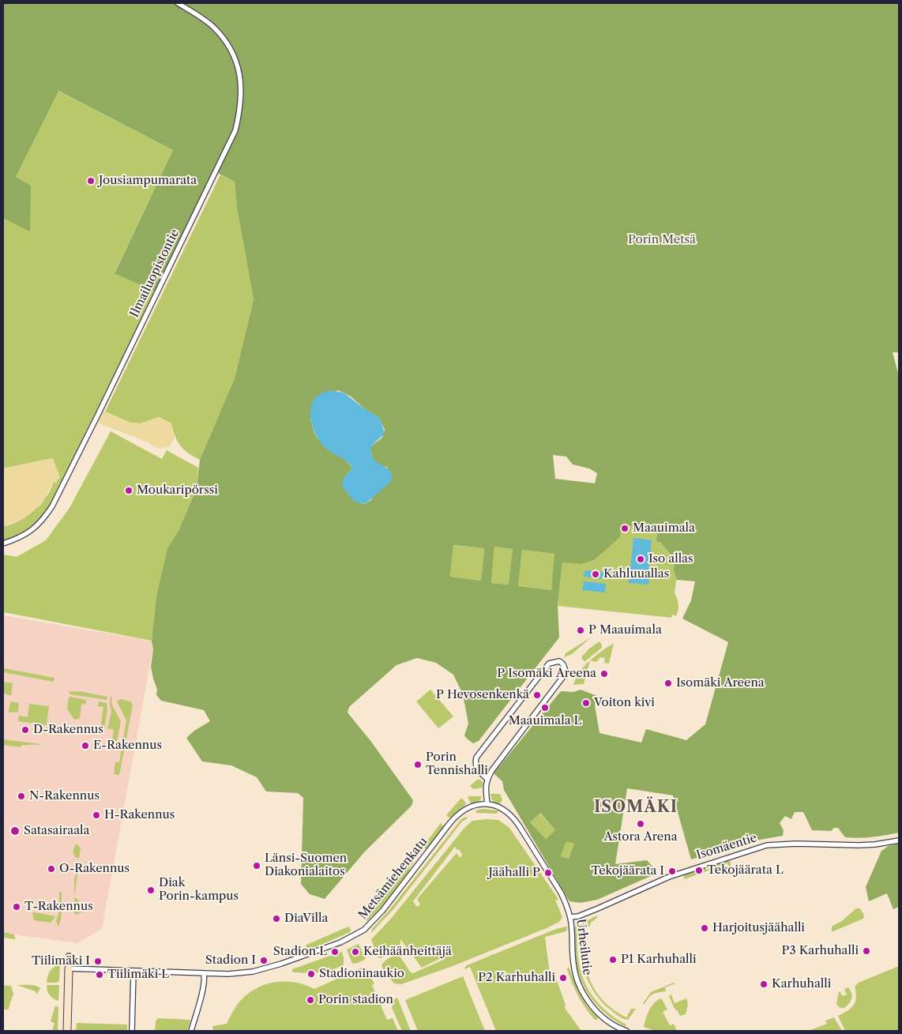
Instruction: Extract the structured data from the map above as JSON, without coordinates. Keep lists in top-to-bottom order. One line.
{"streets":{"street":["Ilmailuopistontie","Isomäentie","Metsämiehenkatu","Urheilutie"]},"crossings":[["Isomäentie","Urheilutie"],["Metsämiehenkatu","Urheilutie"]],"districts":["ISOMÄKI"],"parks":["Porin Metsä"],"places":["Jousiampumarata","Moukaripörssi","Maauimala","Iso allas","Kahluuallas","P Maauimala","P Isomäki Areena","Isomäki Areena","P Hevosenkenkä","Voiton kivi","Maauimala L","D-Rakennus","E-Rakennus","Porin Tennishalli","N-Rakennus","H-Rakennus","Astora Arena","Satasairaala","Länsi-Suomen Diakonialaitos","O-Rakennus","Tekojäärata L","Tekojäärata I","Jäähalli P","Diak Porin-kampus","T-Rakennus","DiaVilla","Harjoitusjäähalli","P3 Karhuhalli","Stadion L","Keihäänheittäjä","P1 Karhuhalli","Stadion I","Tiilimäki I","Stadioninaukio","Tiilimäki L","P2 Karhuhalli","Karhuhalli","Porin stadion"]}
